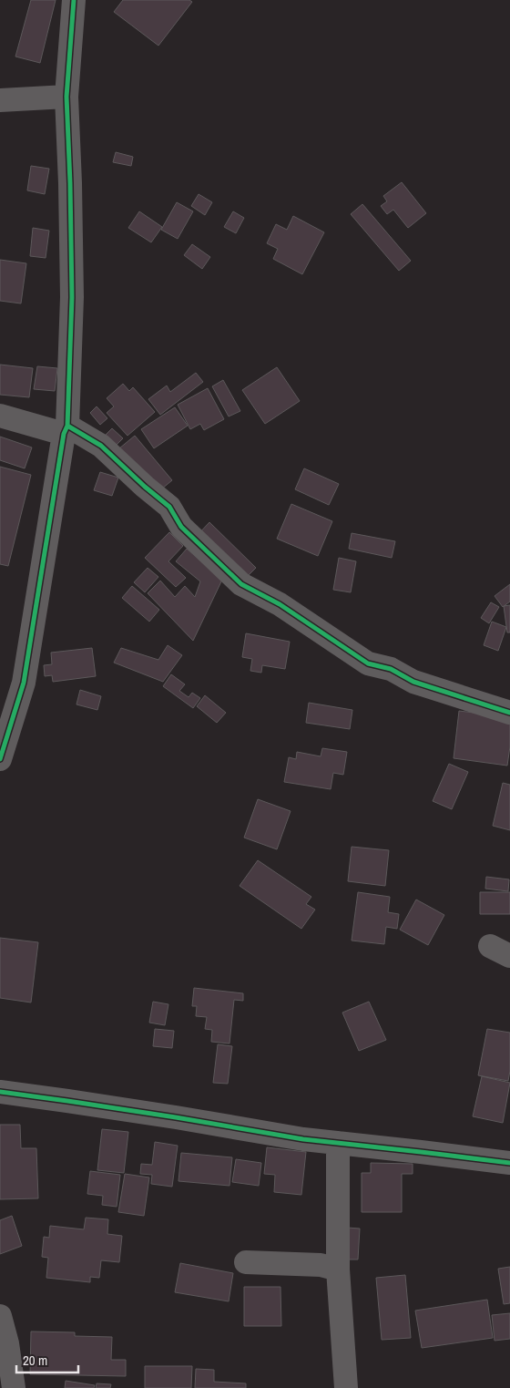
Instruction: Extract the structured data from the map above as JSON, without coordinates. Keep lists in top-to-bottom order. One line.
{"scale_bar":"20 m"}
